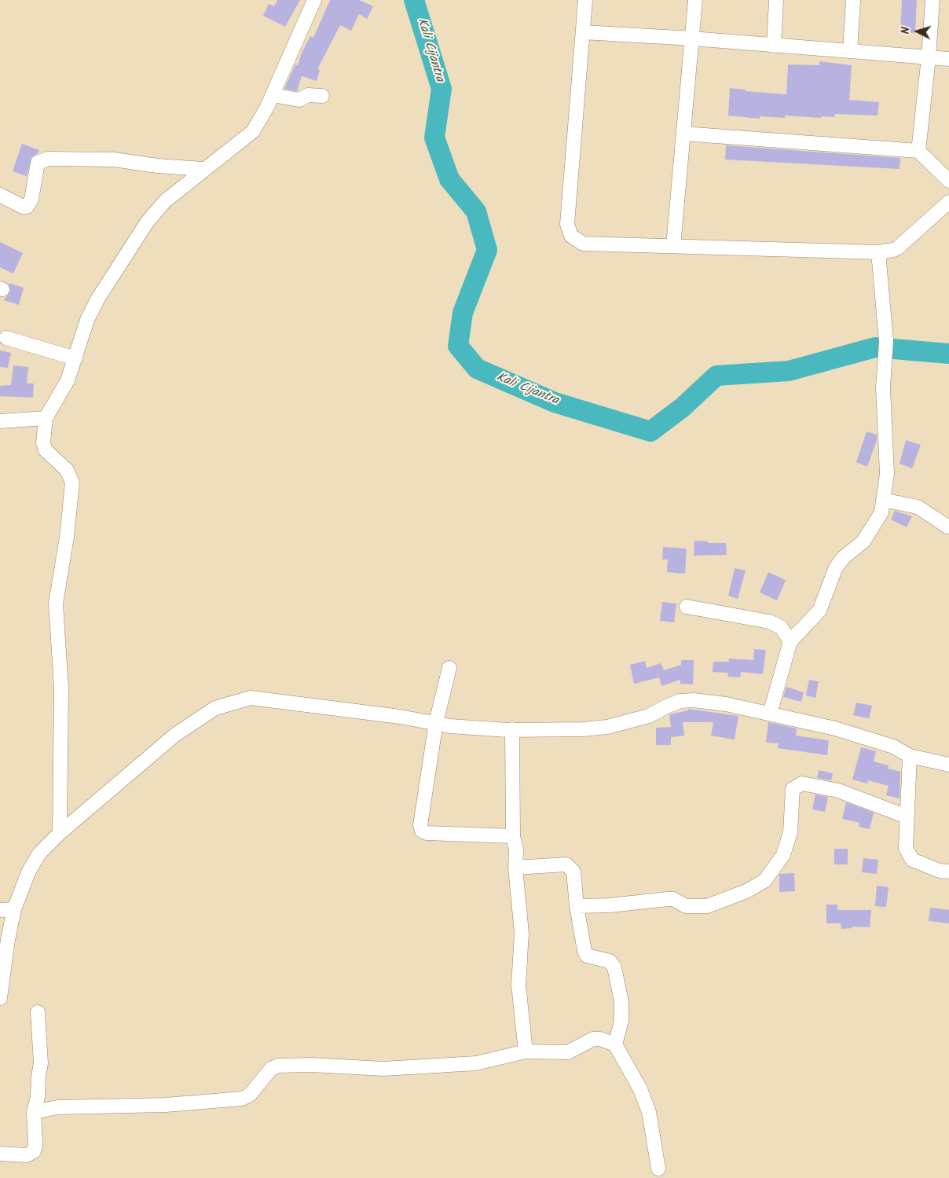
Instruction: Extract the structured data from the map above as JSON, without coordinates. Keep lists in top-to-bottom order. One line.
{"water":["Kali Cijantra"],"north":"left"}
